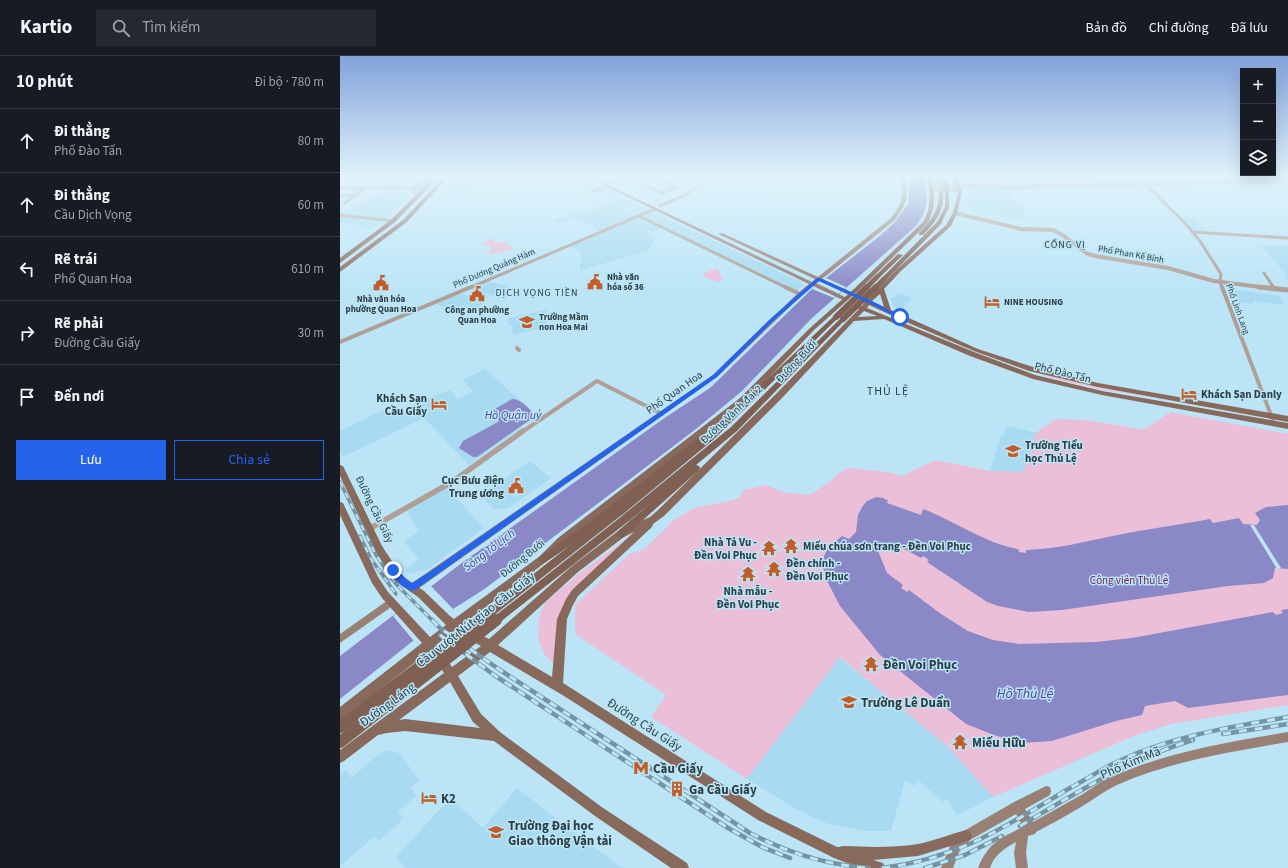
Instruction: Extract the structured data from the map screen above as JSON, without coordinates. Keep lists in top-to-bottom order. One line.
{"streets":{"highway":["Đường Vành đai 2","Cầu vượt Nút giao Cầu Giấy"],"main road":["Đường Bưởi","Phố Đào Tấn","Phố Quan Hoa","Đường Cầu Giấy","Đường Láng","Phố Kim Mã"],"street":["Phố Phan Kế Bính","Phố Dương Quảng Hàm","Phố Linh Lang"]},"crossings":[["Phố Phan Kế Bính","Phố Linh Lang"],["Phố Linh Lang","Phố Đào Tấn"],["Đường Bưởi","Phố Đào Tấn"],["Đường Bưởi","Đường Vành đai 2"],["Đường Bưởi","Đường Cầu Giấy"],["Đường Bưởi","Đường Láng"],["Phố Quan Hoa","Đường Cầu Giấy"],["Đường Vành đai 2","Cầu vượt Nút giao Cầu Giấy"],["Đường Cầu Giấy","Đường Láng"]],"districts":["CỐNG VỊ","DỊCH VỌNG TIỀN","THỦ LỆ"],"water":["Hồ Quận uỷ","Sông Tô Lịch","Hồ Thủ Lệ"],"parks":["Công viên Thủ Lệ"],"places":{"public building":["Nhà văn hóa số 36","Nhà văn hóa phường Quan Hoa","Công an phường Quan Hoa","Cục Bưu điện Trung ương"],"hotel":["NINE HOUSING","Khách Sạn Danly","Khách Sạn Cầu Giấy","K2"],"school or university":["Trường Mầm non Hoa Mai","Trường Tiểu học Thủ Lệ","Trường Lê Duẩn","Trường Đại học Giao thông Vận tải"],"temple":["Miếu chúa sơn trang - Đền Voi Phục","Nhà Tả Vu - Đền Voi Phục","Đền chính - Đền Voi Phục","Nhà mẫu - Đền Voi Phục","Đền Voi Phục","Miếu Hữu"],"metro station":["Cầu Giấy"],"building":["Ga Cầu Giấy"]},"page":{"header":"Kartio","search":"Tìm kiếm","nav":["Bản đồ","Chỉ đường","Đã lưu"],"heading":["10 phút","Đi bộ · 780 m"],"map_buttons":["+","−"],"list":[["Đi thẳng","Phố Đào Tấn","80 m"],["Đi thẳng","Cầu Dịch Vọng","60 m"],["Rẽ trái","Phố Quan Hoa","610 m"],["Rẽ phải","Đường Cầu Giấy","30 m"],"Đến nơi"],"buttons":["Lưu","Chia sẻ"]}}
